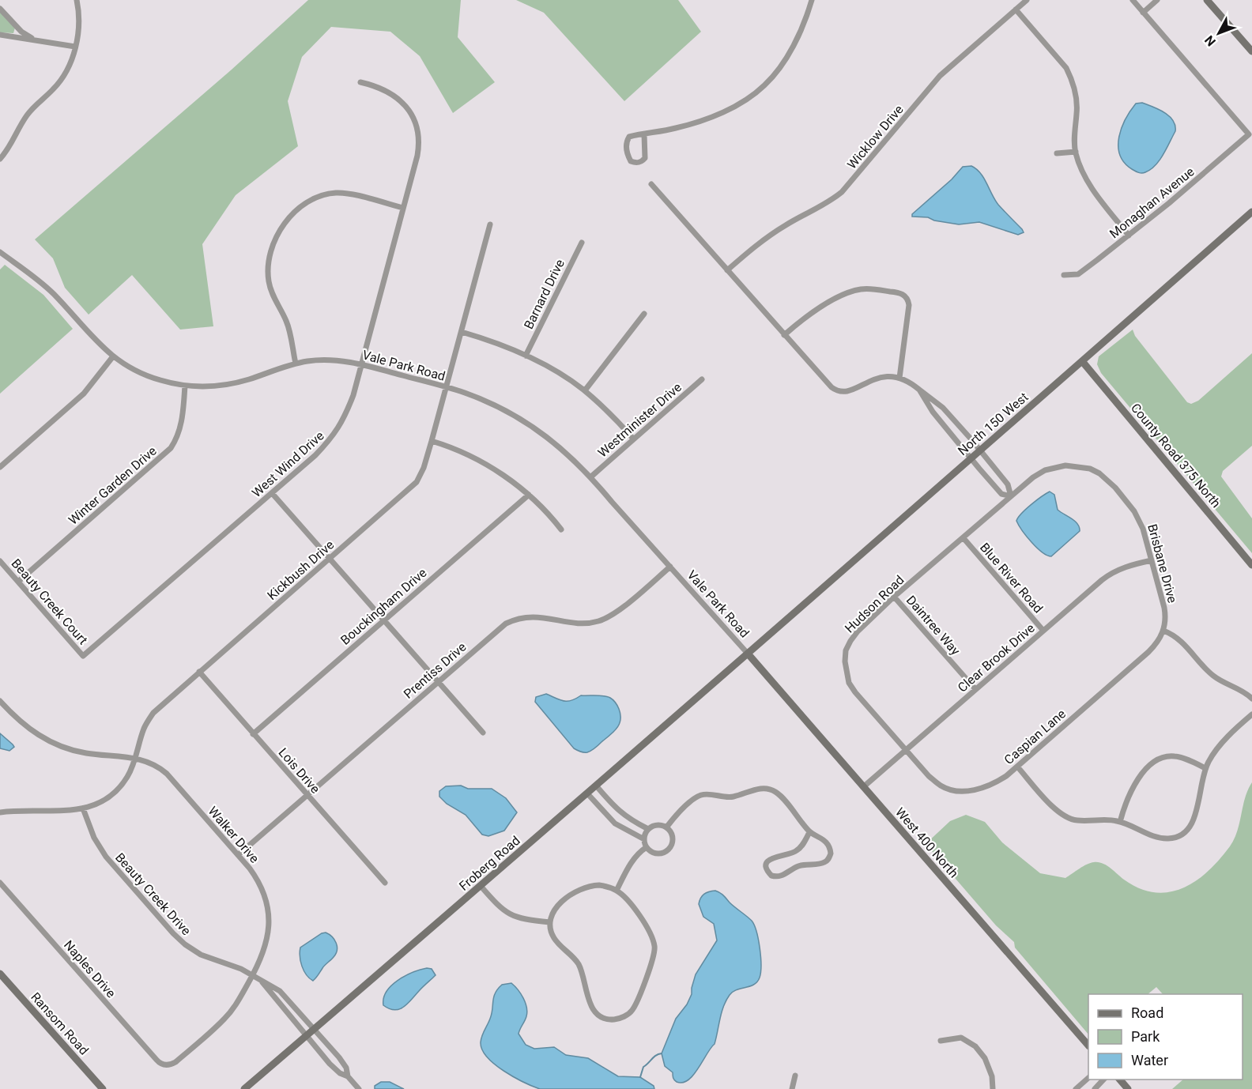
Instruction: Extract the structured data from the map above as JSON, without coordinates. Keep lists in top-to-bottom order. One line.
{"streets":{"main road":["North 150 West","County Road 375 North","West 400 North","Froberg Road","Ransom Road"],"street":["Wicklow Drive","Monaghan Avenue","Barnard Drive","Vale Park Road","Westminister Drive","West Wind Drive","Winter Garden Drive","Brisbane Drive","Kickbush Drive","Blue River Road","Beauty Creek Court","Hudson Road","Bouckingham Drive","Daintree Way","Clear Brook Drive","Prentiss Drive","Caspian Lane","Lois Drive","Walker Drive","Beauty Creek Drive","Naples Drive"]},"crossings":[["Vale Park Road","Westminister Drive"],["Vale Park Road","North 150 West"],["Vale Park Road","West Wind Drive"],["Vale Park Road","Winter Garden Drive"],["Vale Park Road","Kickbush Drive"],["Vale Park Road","Prentiss Drive"],["Vale Park Road","West 400 North"],["Vale Park Road","Froberg Road"],["North 150 West","County Road 375 North"],["North 150 West","West 400 North"],["North 150 West","Froberg Road"],["West Wind Drive","Beauty Creek Court"],["Winter Garden Drive","Beauty Creek Court"],["Brisbane Drive","Hudson Road"],["Brisbane Drive","Clear Brook Drive"],["Brisbane Drive","Caspian Lane"],["Kickbush Drive","Lois Drive"],["Kickbush Drive","Walker Drive"],["Kickbush Drive","Beauty Creek Drive"],["Blue River Road","Hudson Road"],["Blue River Road","Clear Brook Drive"],["Hudson Road","Daintree Way"],["Hudson Road","Clear Brook Drive"],["Hudson Road","Caspian Lane"],["Bouckingham Drive","Lois Drive"],["Daintree Way","Clear Brook Drive"],["Clear Brook Drive","Caspian Lane"],["Clear Brook Drive","West 400 North"],["Prentiss Drive","Lois Drive"],["Prentiss Drive","Walker Drive"],["Walker Drive","Beauty Creek Drive"],["Walker Drive","Naples Drive"],["West 400 North","Froberg Road"],["Froberg Road","Beauty Creek Drive"]],"legend":["Road","Park","Water"],"north":"bottom left"}
